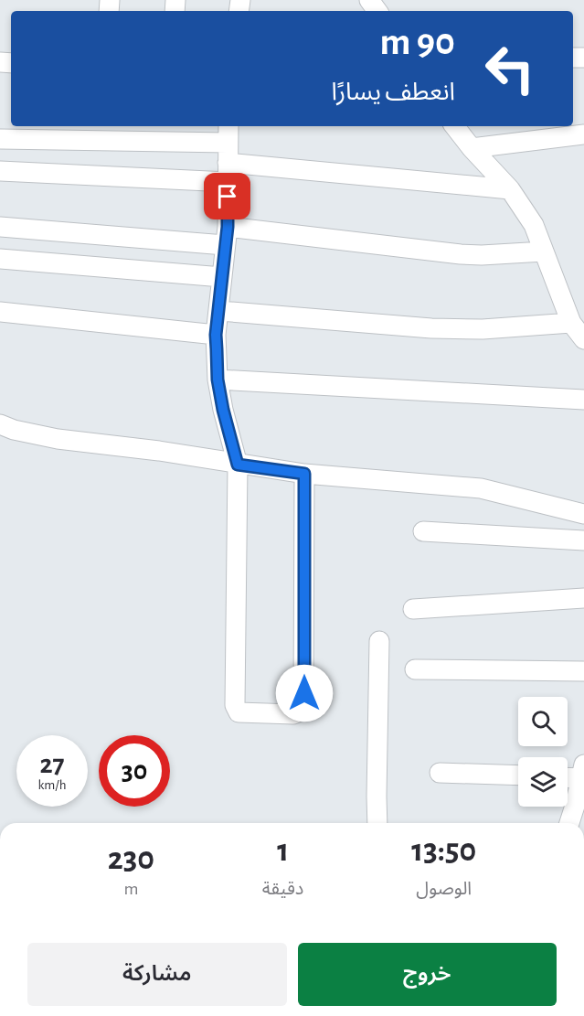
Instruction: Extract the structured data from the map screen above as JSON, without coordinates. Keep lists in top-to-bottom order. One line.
{"page":{"turn":["90 m","انعطف يسارًا"],"speed":"27 km/h","limit":"30","eta":["13:50","الوصول","1","دقيقة","230","m"],"buttons":["خروج","مشاركة"]}}
